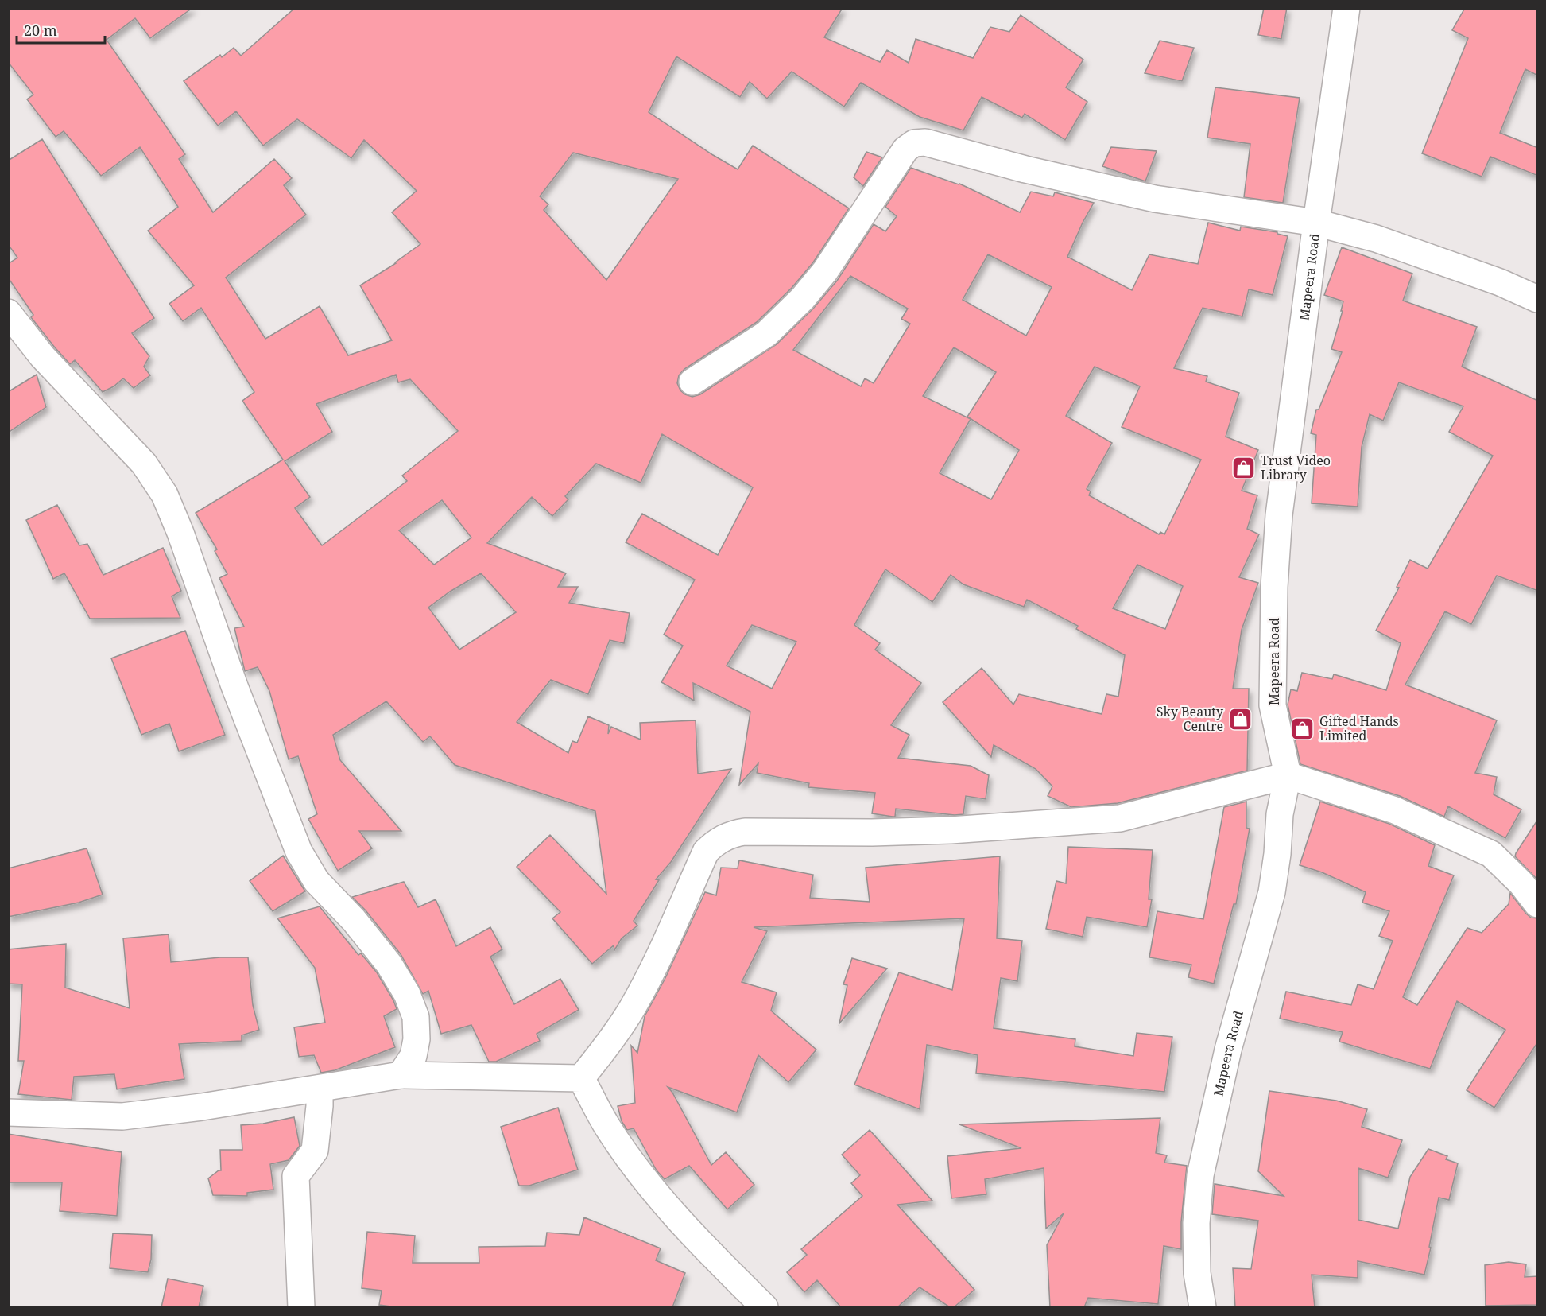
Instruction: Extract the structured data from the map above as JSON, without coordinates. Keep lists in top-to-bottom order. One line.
{"streets":{"street":["Mapeera Road"]},"places":{"shop":["Trust Video Library","Sky Beauty Centre","Gifted Hands Limited"]},"scale_bar":"20 m"}
